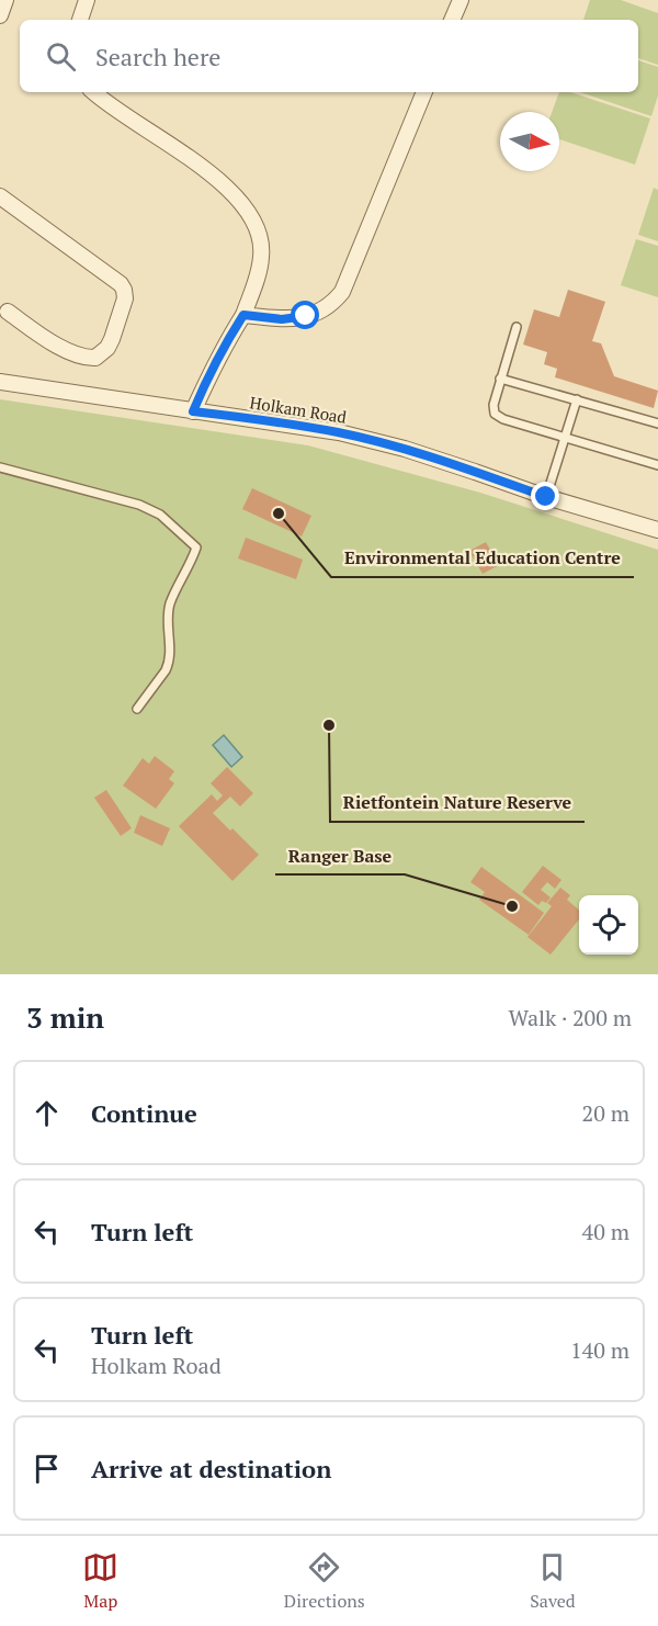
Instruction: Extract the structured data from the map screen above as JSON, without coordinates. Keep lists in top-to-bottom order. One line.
{"streets":{"street":["Holkam Road"]},"places":["Environmental Education Centre","Rietfontein Nature Reserve","Ranger Base"],"north":"right","page":{"search":"Search here","heading":["3 min","Walk · 200 m"],"list":[["Continue","20 m"],["Turn left","40 m"],["Turn left","Holkam Road","140 m"],"Arrive at destination"],"nav":["Map","Directions","Saved"]}}
